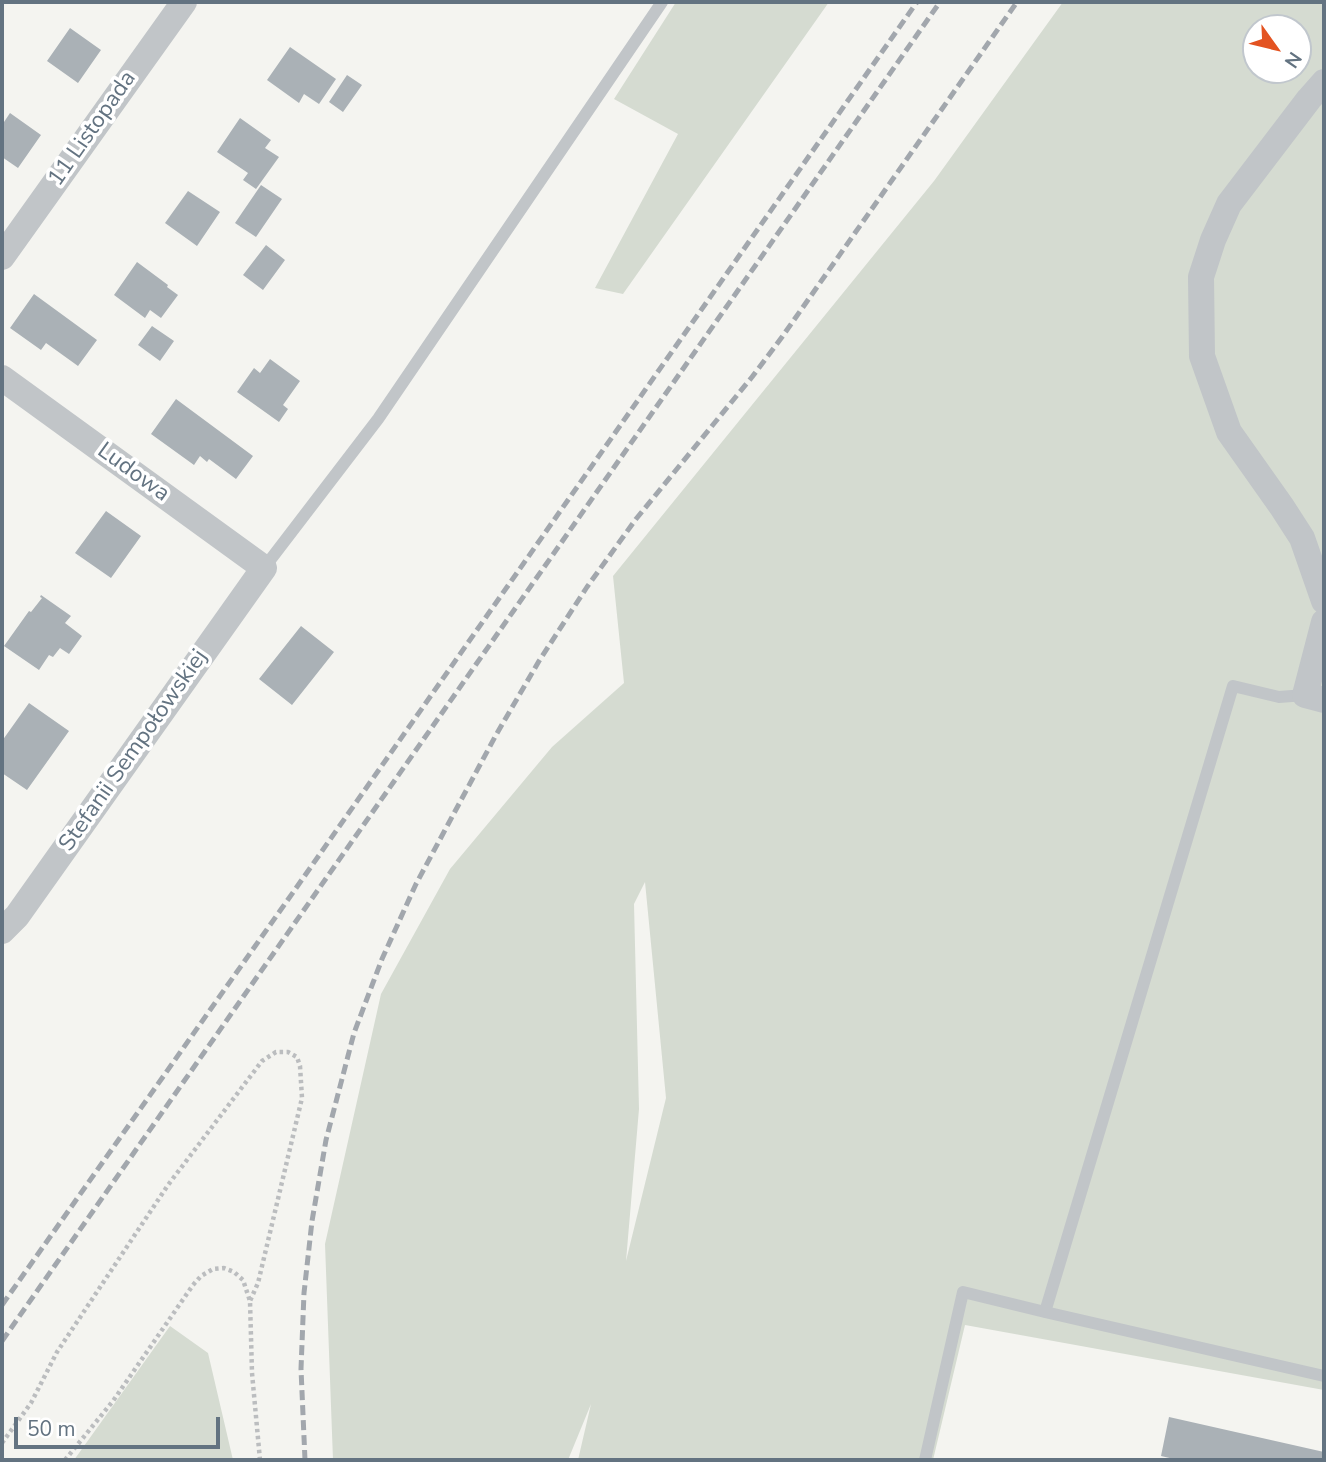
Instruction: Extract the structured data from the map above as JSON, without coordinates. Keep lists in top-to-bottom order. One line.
{"streets":{"street":["11 Listopada","Ludowa","Stefanii Sempołowskiej"]},"crossings":[["Ludowa","Stefanii Sempołowskiej"]],"scale_bar":"50 m","north":"bottom right"}
